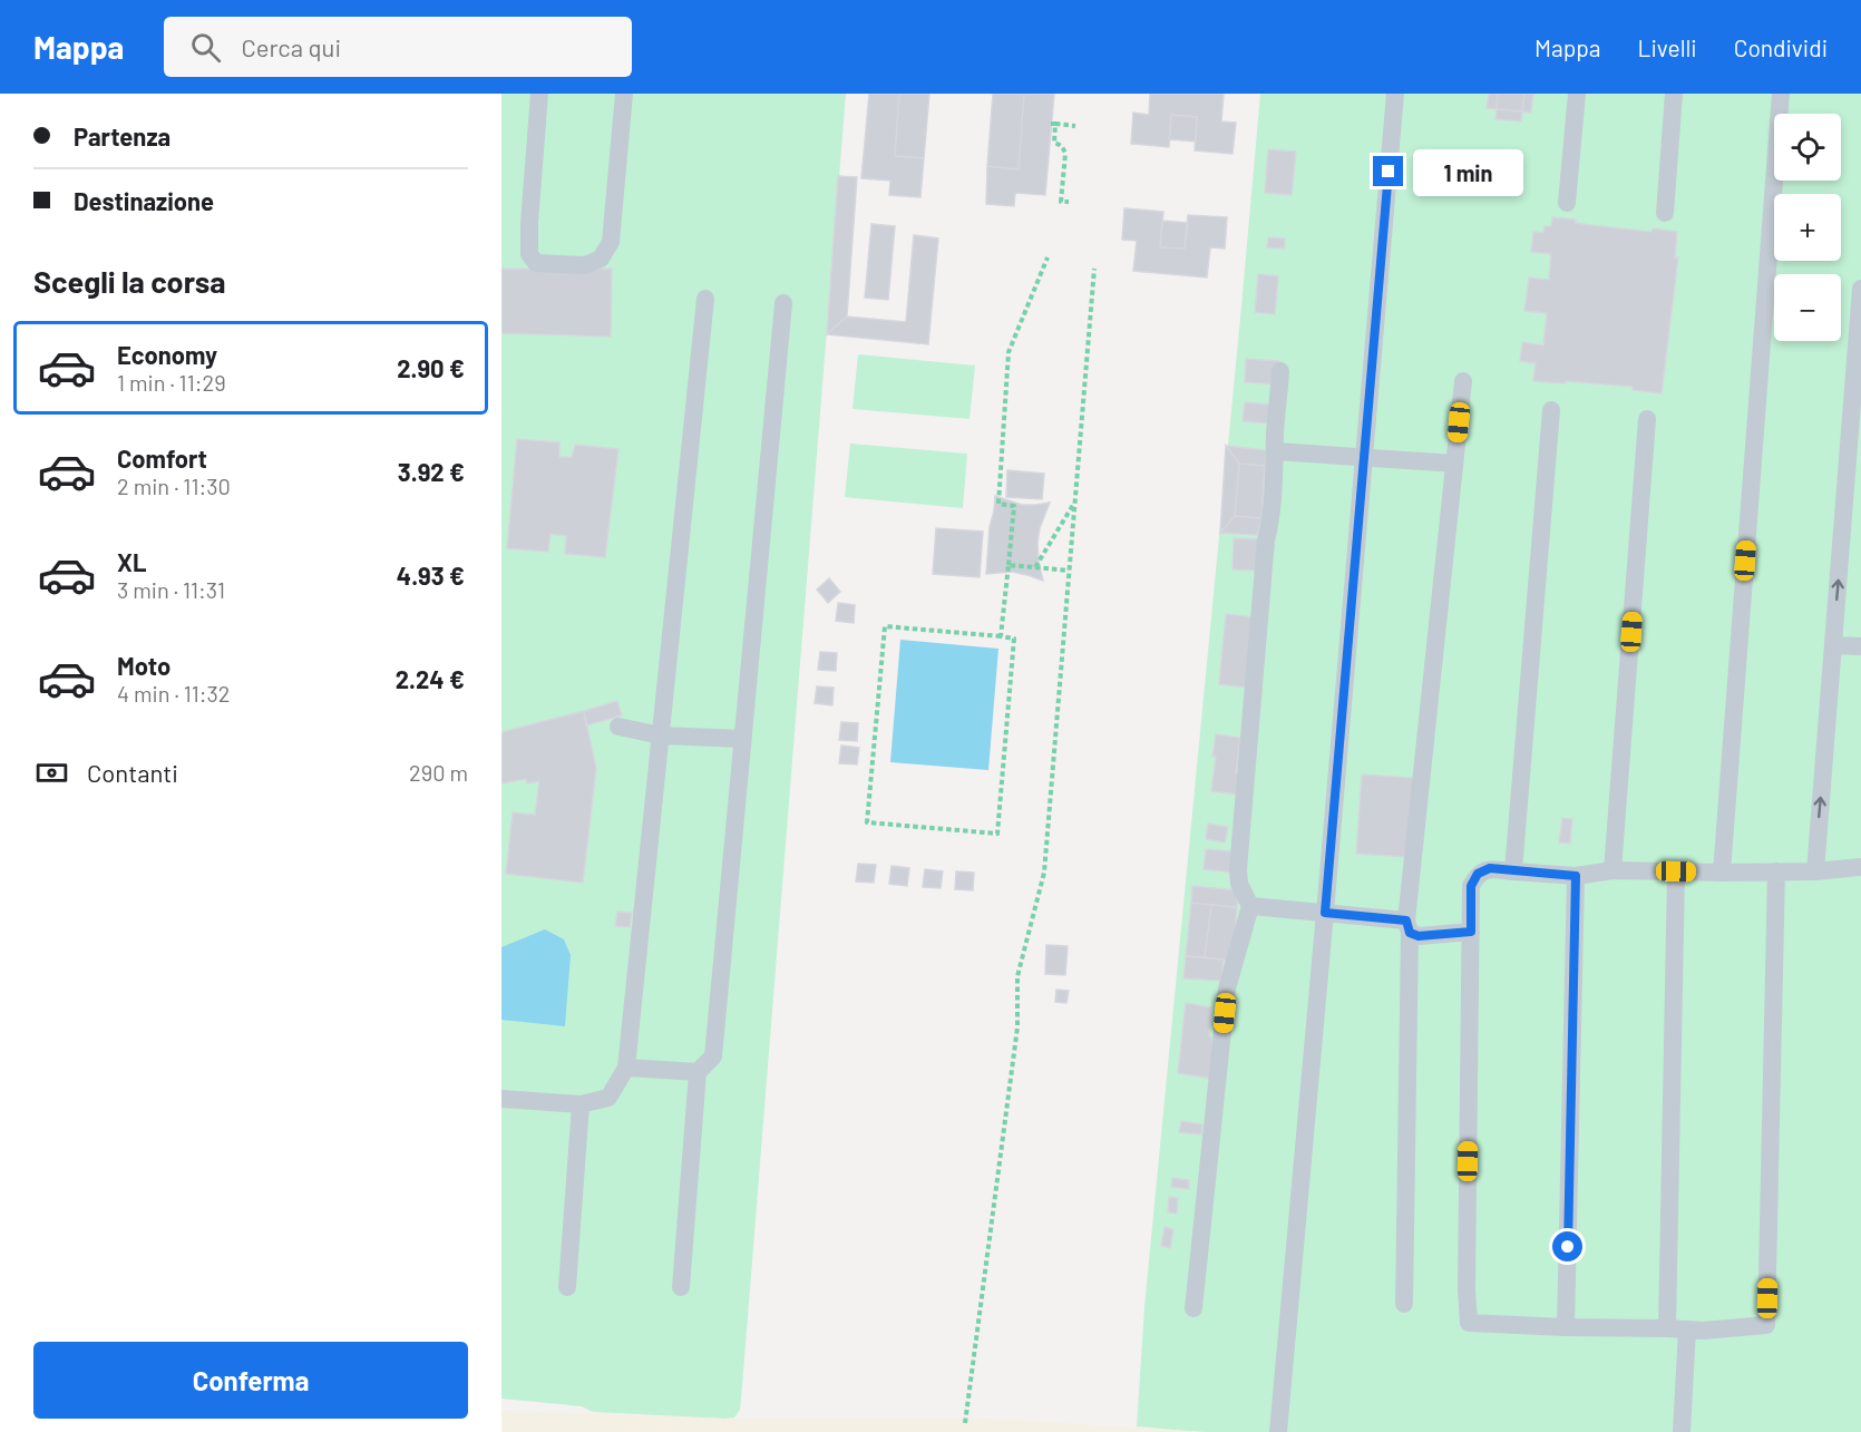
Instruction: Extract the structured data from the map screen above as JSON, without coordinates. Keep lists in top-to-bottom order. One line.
{"page":{"header":"Mappa","search":"Cerca qui","nav":["Mappa","Livelli","Condividi"],"banner":["Partenza","Destinazione"],"map_buttons":["+","−"],"bubble":"1 min","heading":"Scegli la corsa","list":[{"name":"Economy","note":"1 min · 11:29","value":"2.90 €"},{"name":"Comfort","note":"2 min · 11:30","value":"3.92 €"},{"name":"XL","note":"3 min · 11:31","value":"4.93 €"},{"name":"Moto","note":"4 min · 11:32","value":"2.24 €"}],"pay":["Contanti","290 m"],"buttons":"Conferma"}}
